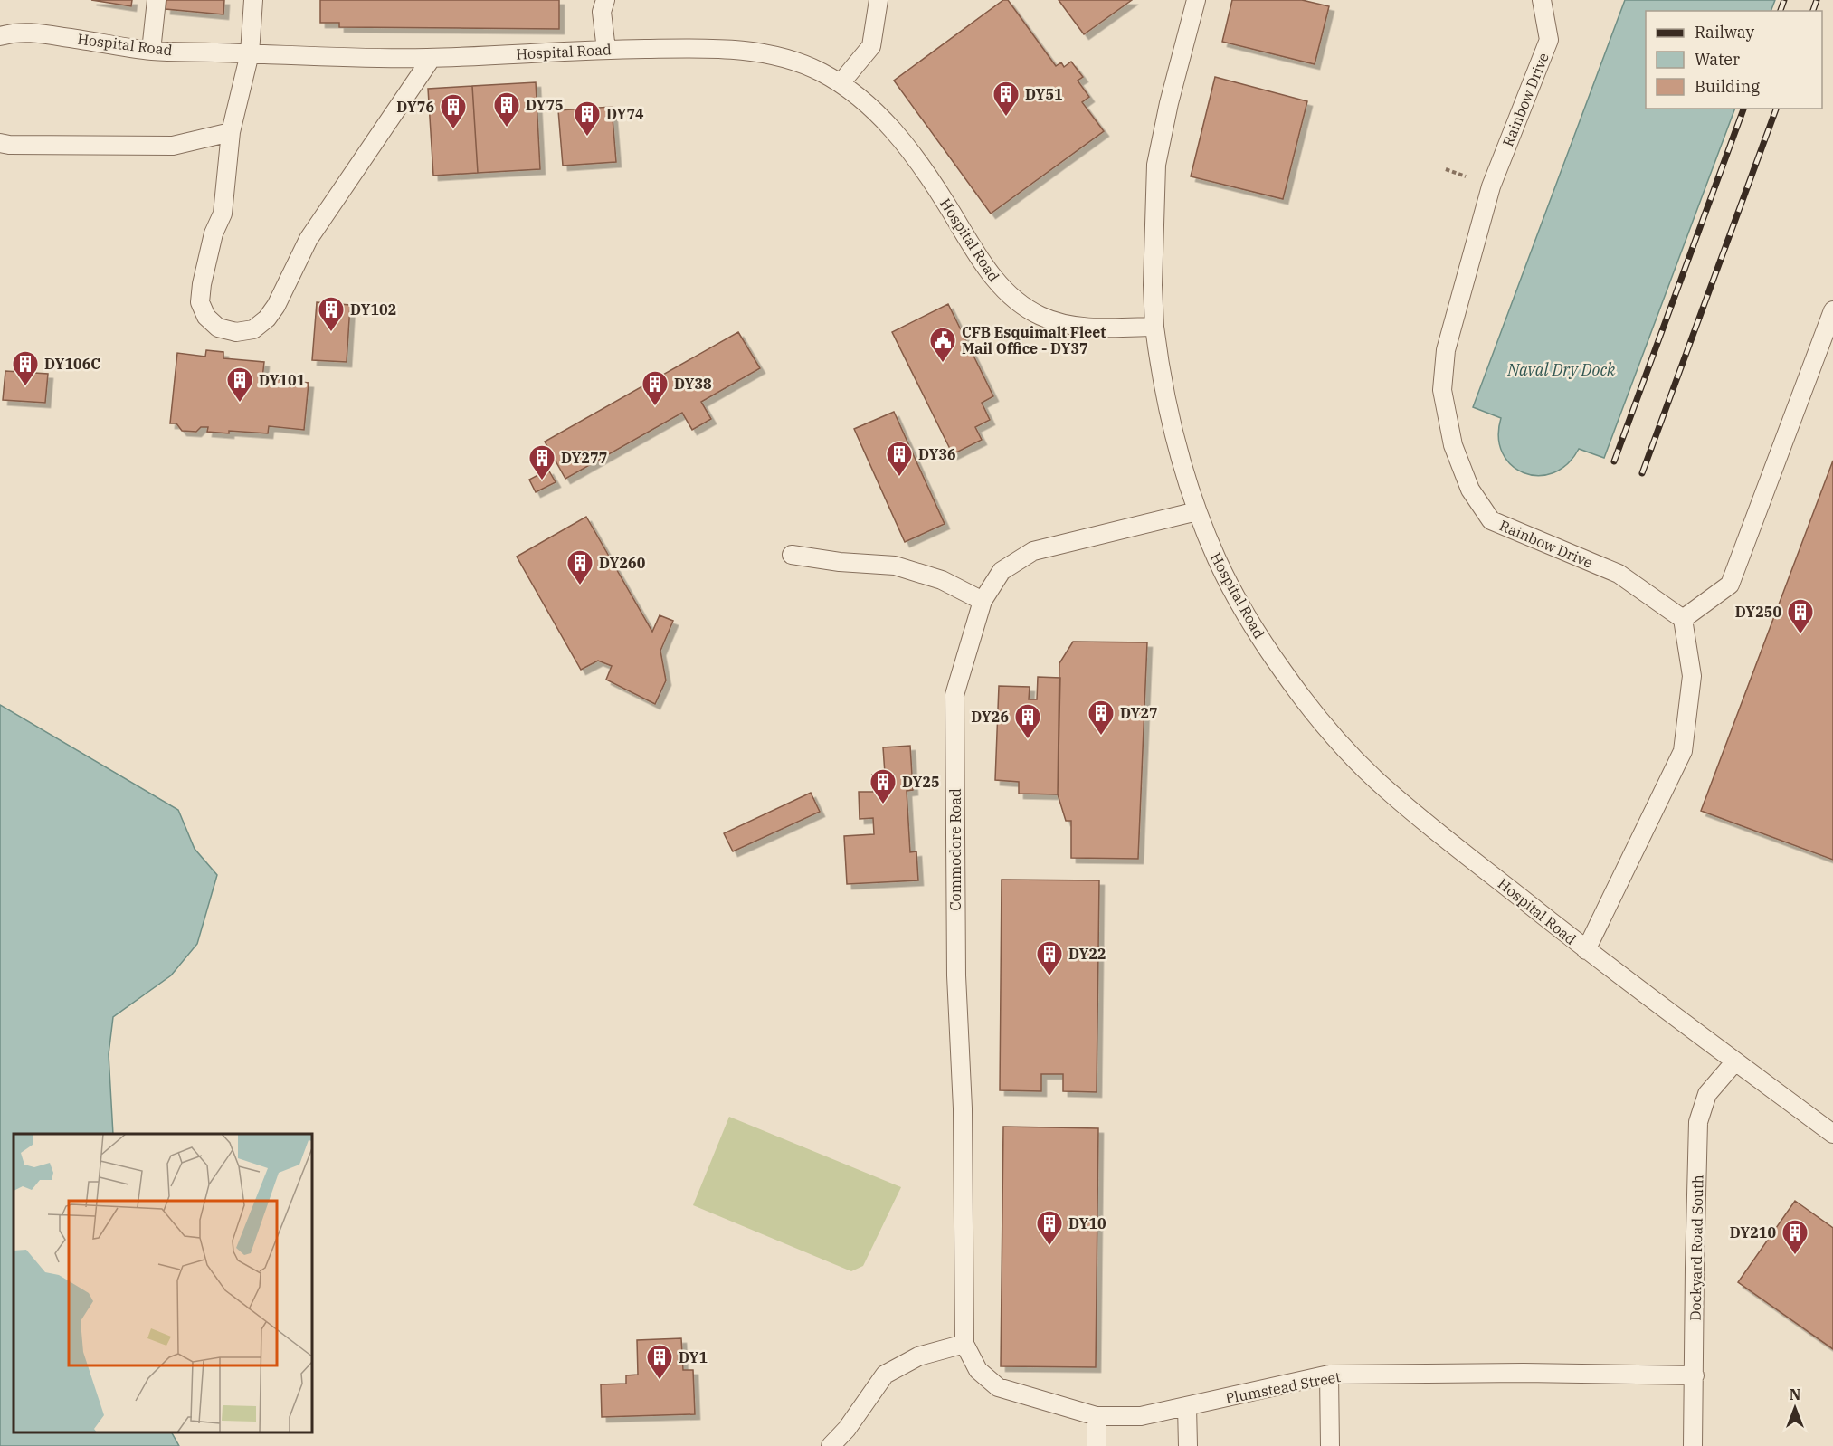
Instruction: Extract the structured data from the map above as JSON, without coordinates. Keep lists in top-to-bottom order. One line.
{"streets":{"lane":["Hospital Road","Rainbow Drive","Commodore Road","Dockyard Road South","Plumstead Street"]},"crossings":[["Hospital Road","Commodore Road"],["Hospital Road","Dockyard Road South"],["Commodore Road","Plumstead Street"],["Dockyard Road South","Plumstead Street"]],"water":["Naval Dry Dock"],"places":{"building":["DY51","DY75","DY76","DY74","DY102","DY106C","DY101","DY38","DY36","DY277","DY260","DY250","DY27","DY26","DY25","DY22","DY10","DY210","DY1"],"public building":["CFB Esquimalt Fleet Mail Office - DY37"]},"legend":["Railway","Water","Building"],"north":"top"}
